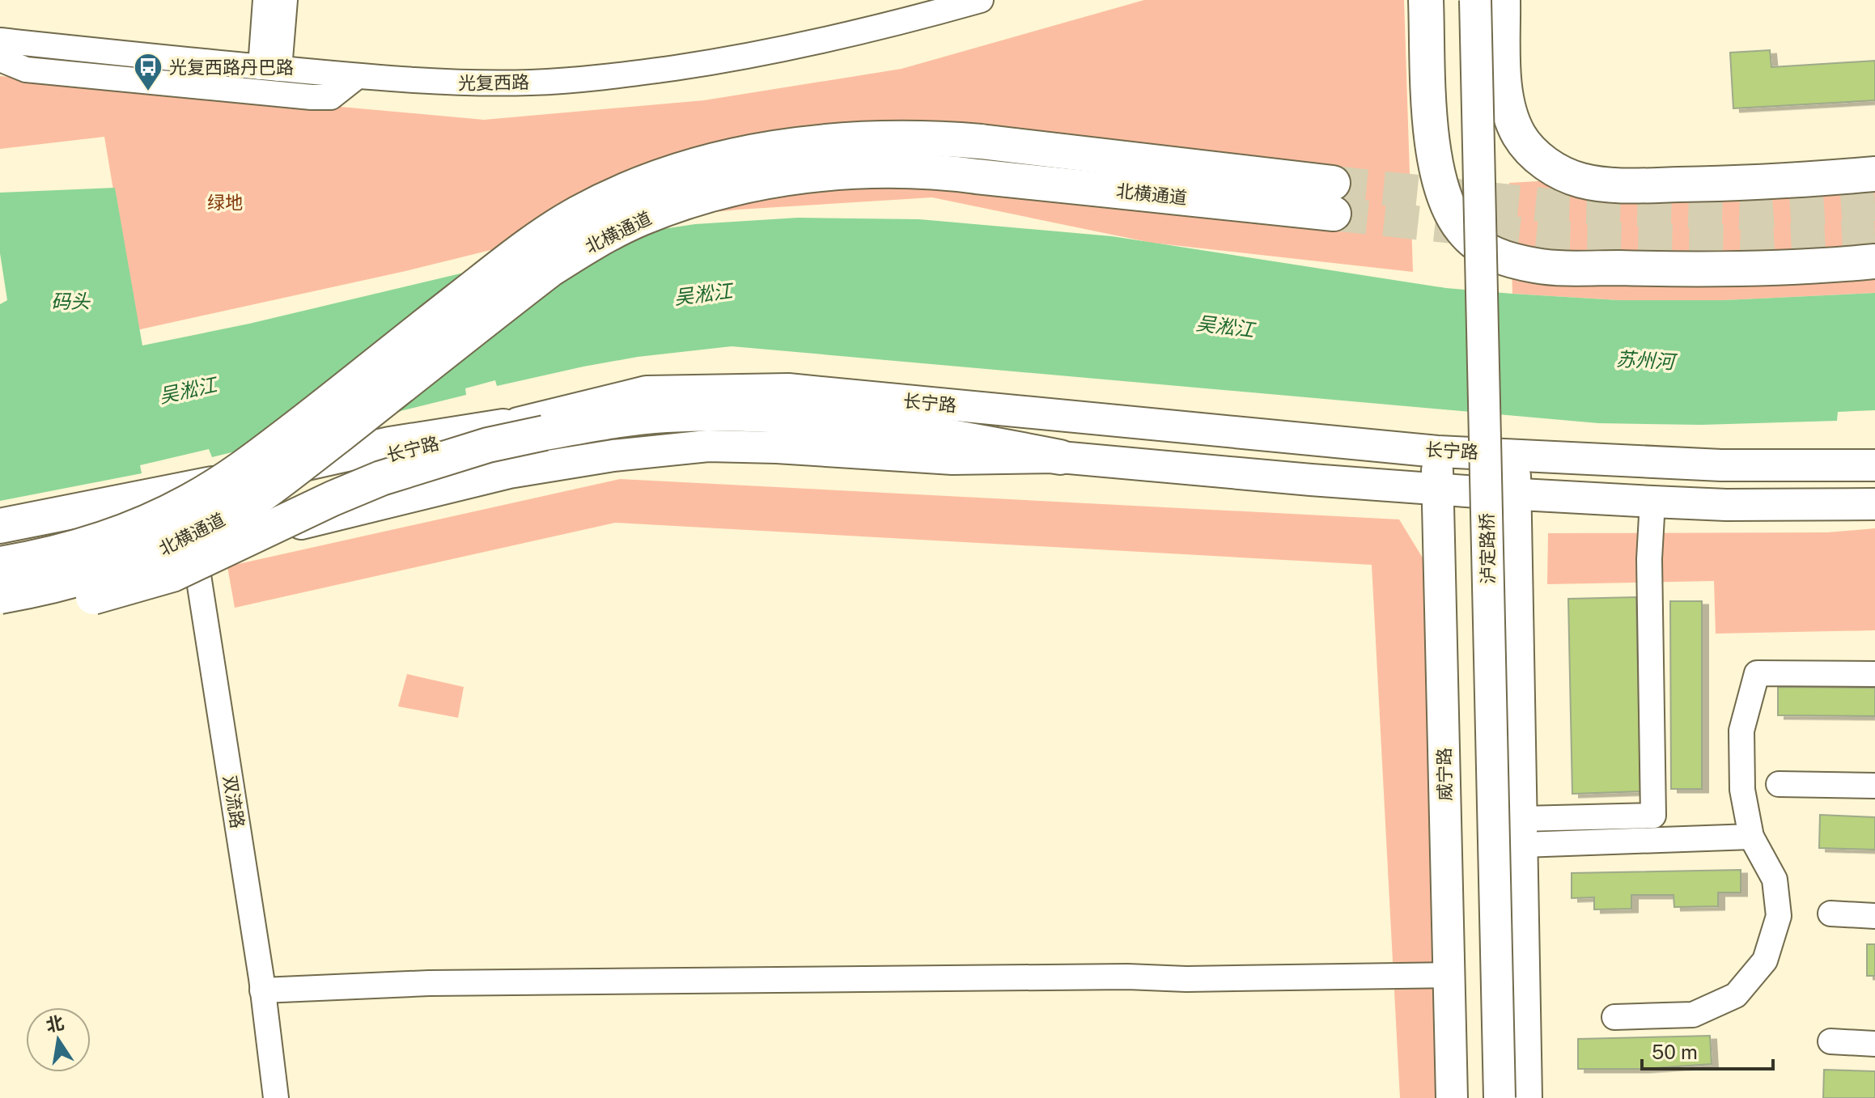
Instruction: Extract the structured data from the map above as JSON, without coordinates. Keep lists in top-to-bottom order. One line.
{"streets":{"highway":["北横通道"],"main road":["长宁路","泸定路桥","威宁路"],"street":["光复西路","双流路"]},"crossings":[["长宁路","威宁路"],["长宁路","双流路"]],"water":["吴淞江","码头","苏州河"],"parks":["绿地"],"places":{"bus stop":["光复西路丹巴路"]},"scale_bar":"50 m","north":"top"}
